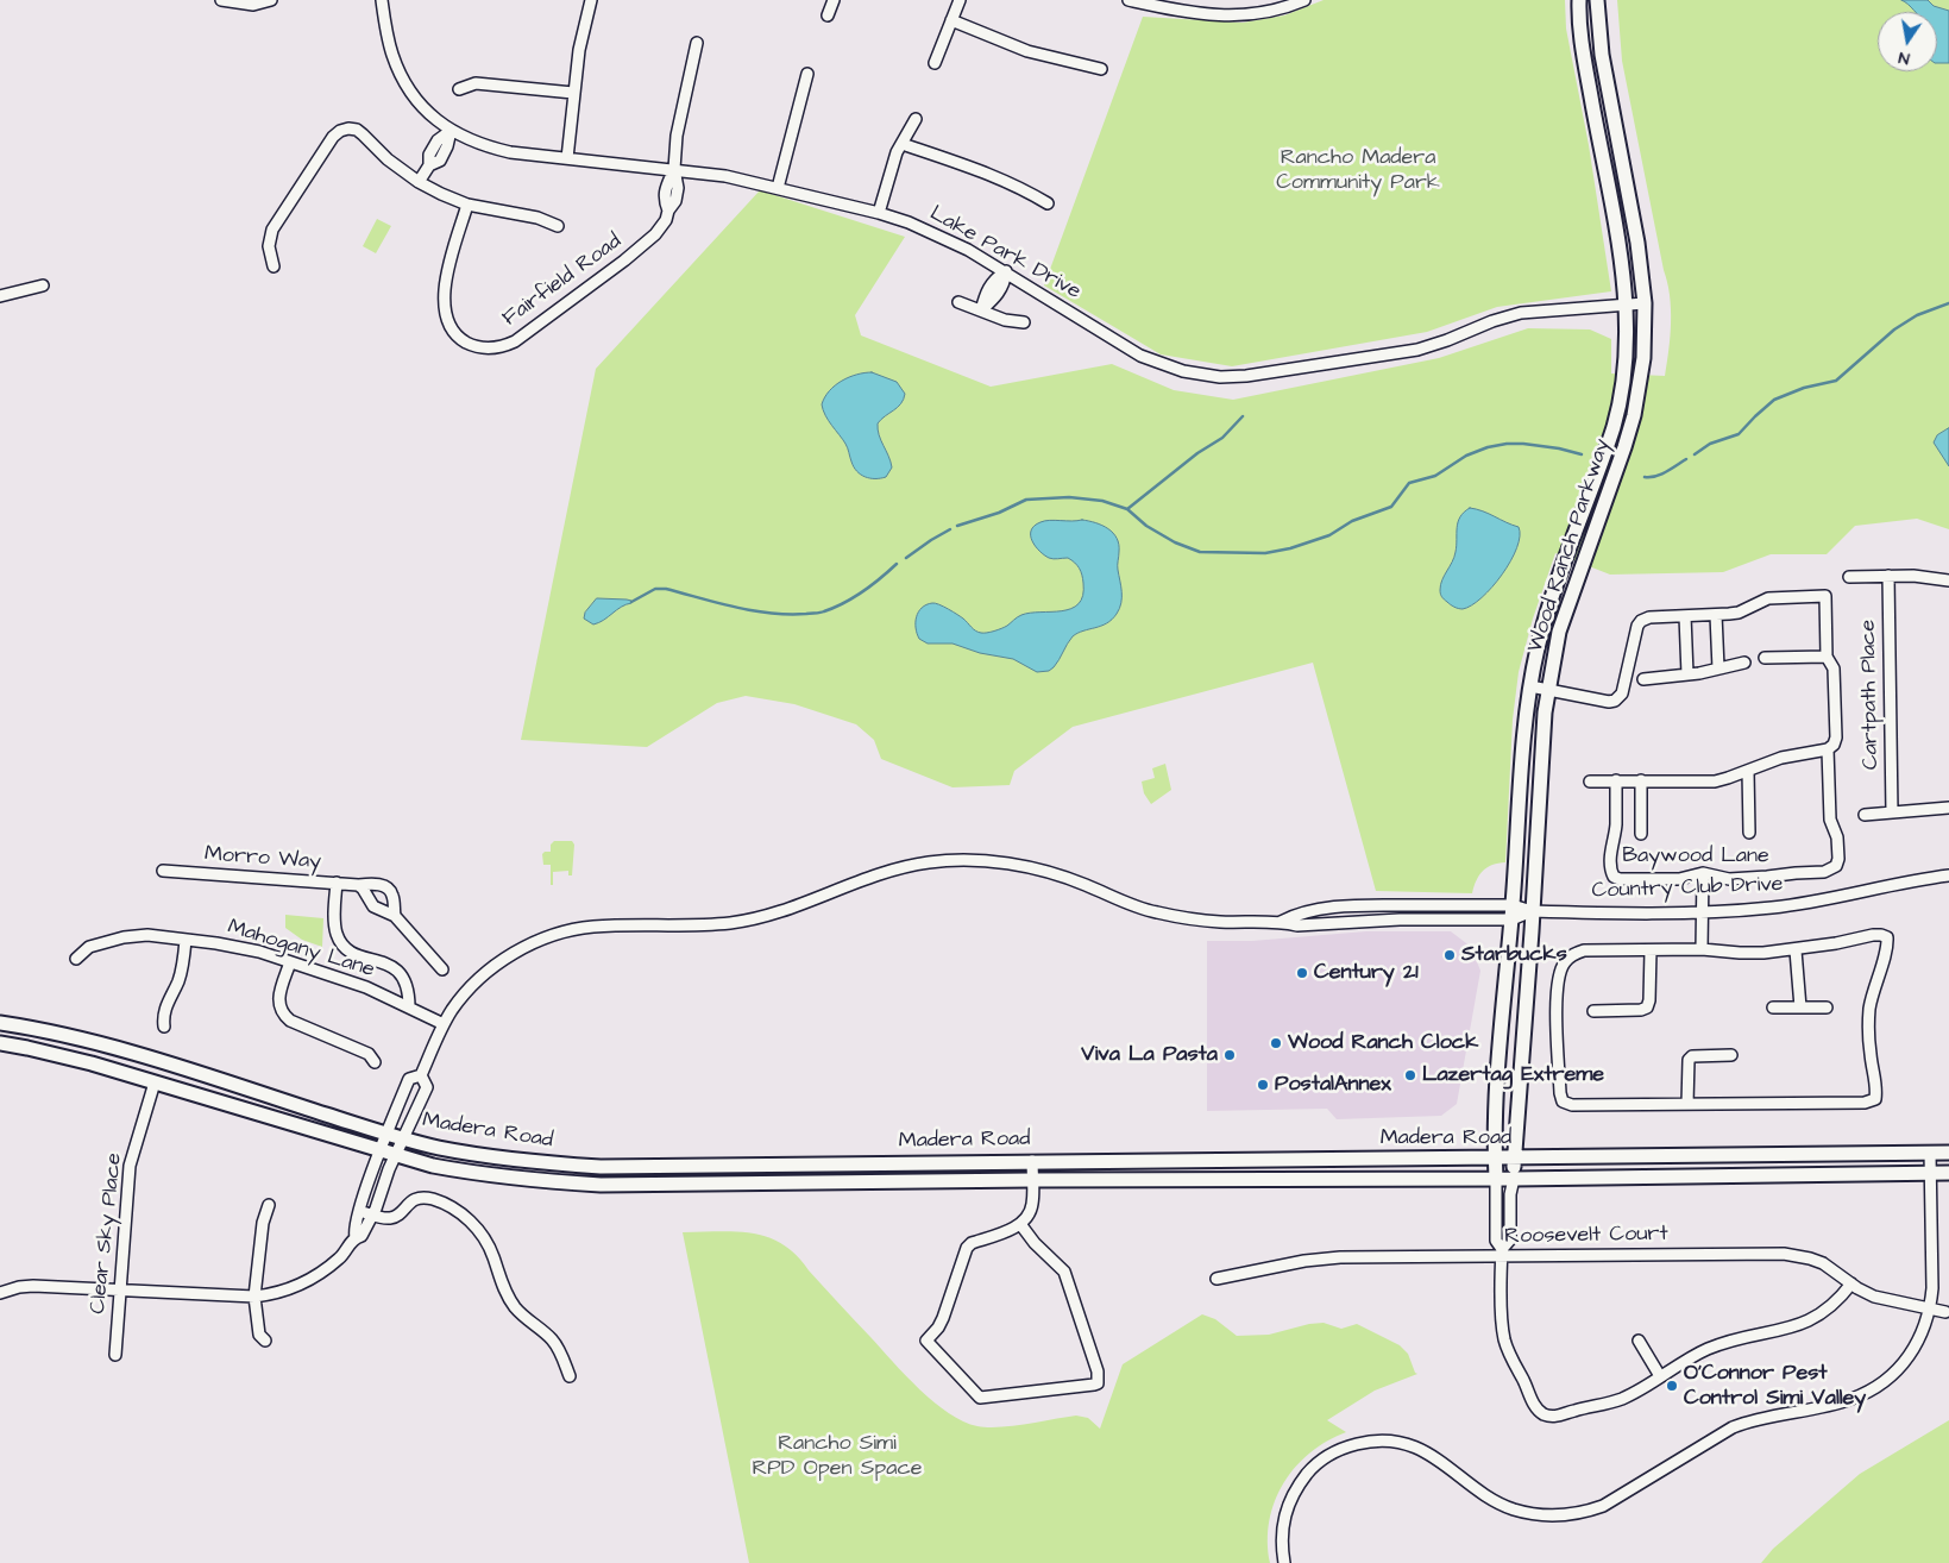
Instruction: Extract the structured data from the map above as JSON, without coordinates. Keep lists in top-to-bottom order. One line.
{"streets":{"main road":["Wood Ranch Parkway","Madera Road"],"street":["Lake Park Drive","Fairfield Road","Cartpath Place","Baywood Lane","Morro Way","Country Club Drive","Mahogany Lane","Clear Sky Place","Roosevelt Court"]},"crossings":[["Lake Park Drive","Fairfield Road"],["Lake Park Drive","Wood Ranch Parkway"],["Wood Ranch Parkway","Country Club Drive"],["Wood Ranch Parkway","Madera Road"],["Wood Ranch Parkway","Roosevelt Court"],["Country Club Drive","Mahogany Lane"],["Madera Road","Clear Sky Place"]],"parks":["Rancho Madera Community Park","Rancho Simi RPD Open Space"],"places":["Starbucks","Century 21","Wood Ranch Clock","Viva La Pasta","Lazertag Extreme","PostalAnnex","O'Connor Pest Control Simi Valley"],"north":"bottom"}
